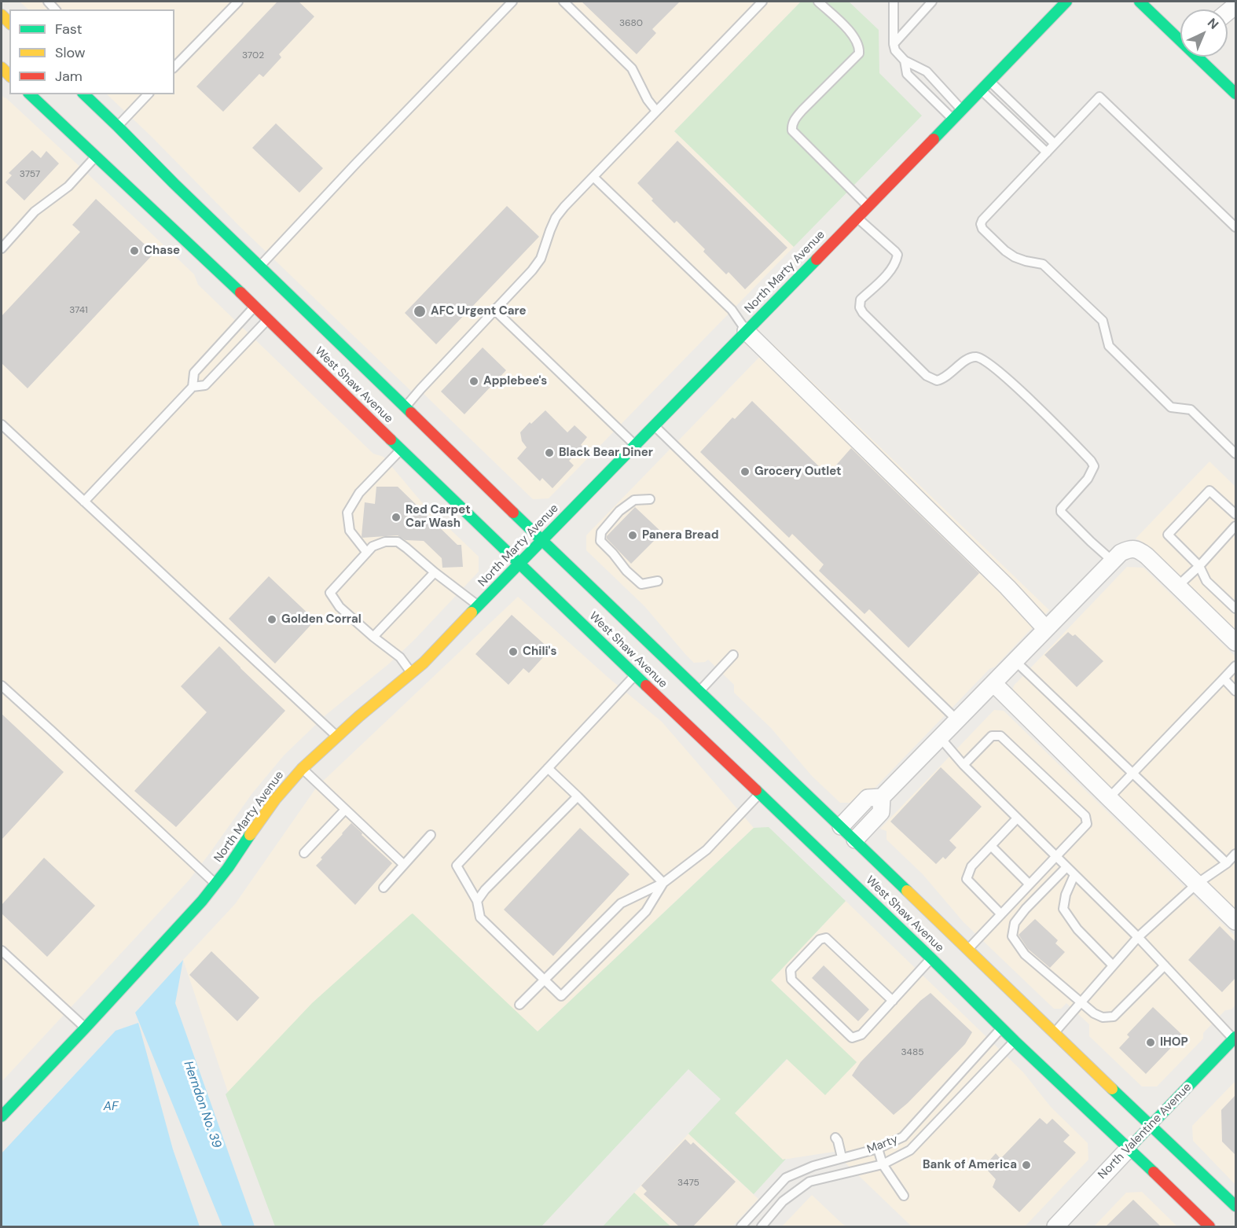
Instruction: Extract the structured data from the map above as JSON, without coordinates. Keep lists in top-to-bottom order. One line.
{"streets":{"main road":["North Marty Avenue","West Shaw Avenue","North Valentine Avenue"],"lane":["Marty"]},"crossings":[["North Marty Avenue","West Shaw Avenue"],["West Shaw Avenue","North Valentine Avenue"],["West Shaw Avenue","Marty"]],"water":["Herndon No. 39","AF"],"places":["Chase","AFC Urgent Care","Applebee's","Black Bear Diner","Grocery Outlet","Red Carpet Car Wash","Panera Bread","Golden Corral","Chili's","IHOP","Bank of America"],"house_numbers":["3680","3702","3757","3741","3485","3475"],"legend":["Fast","Slow","Jam"],"north":"top right"}
